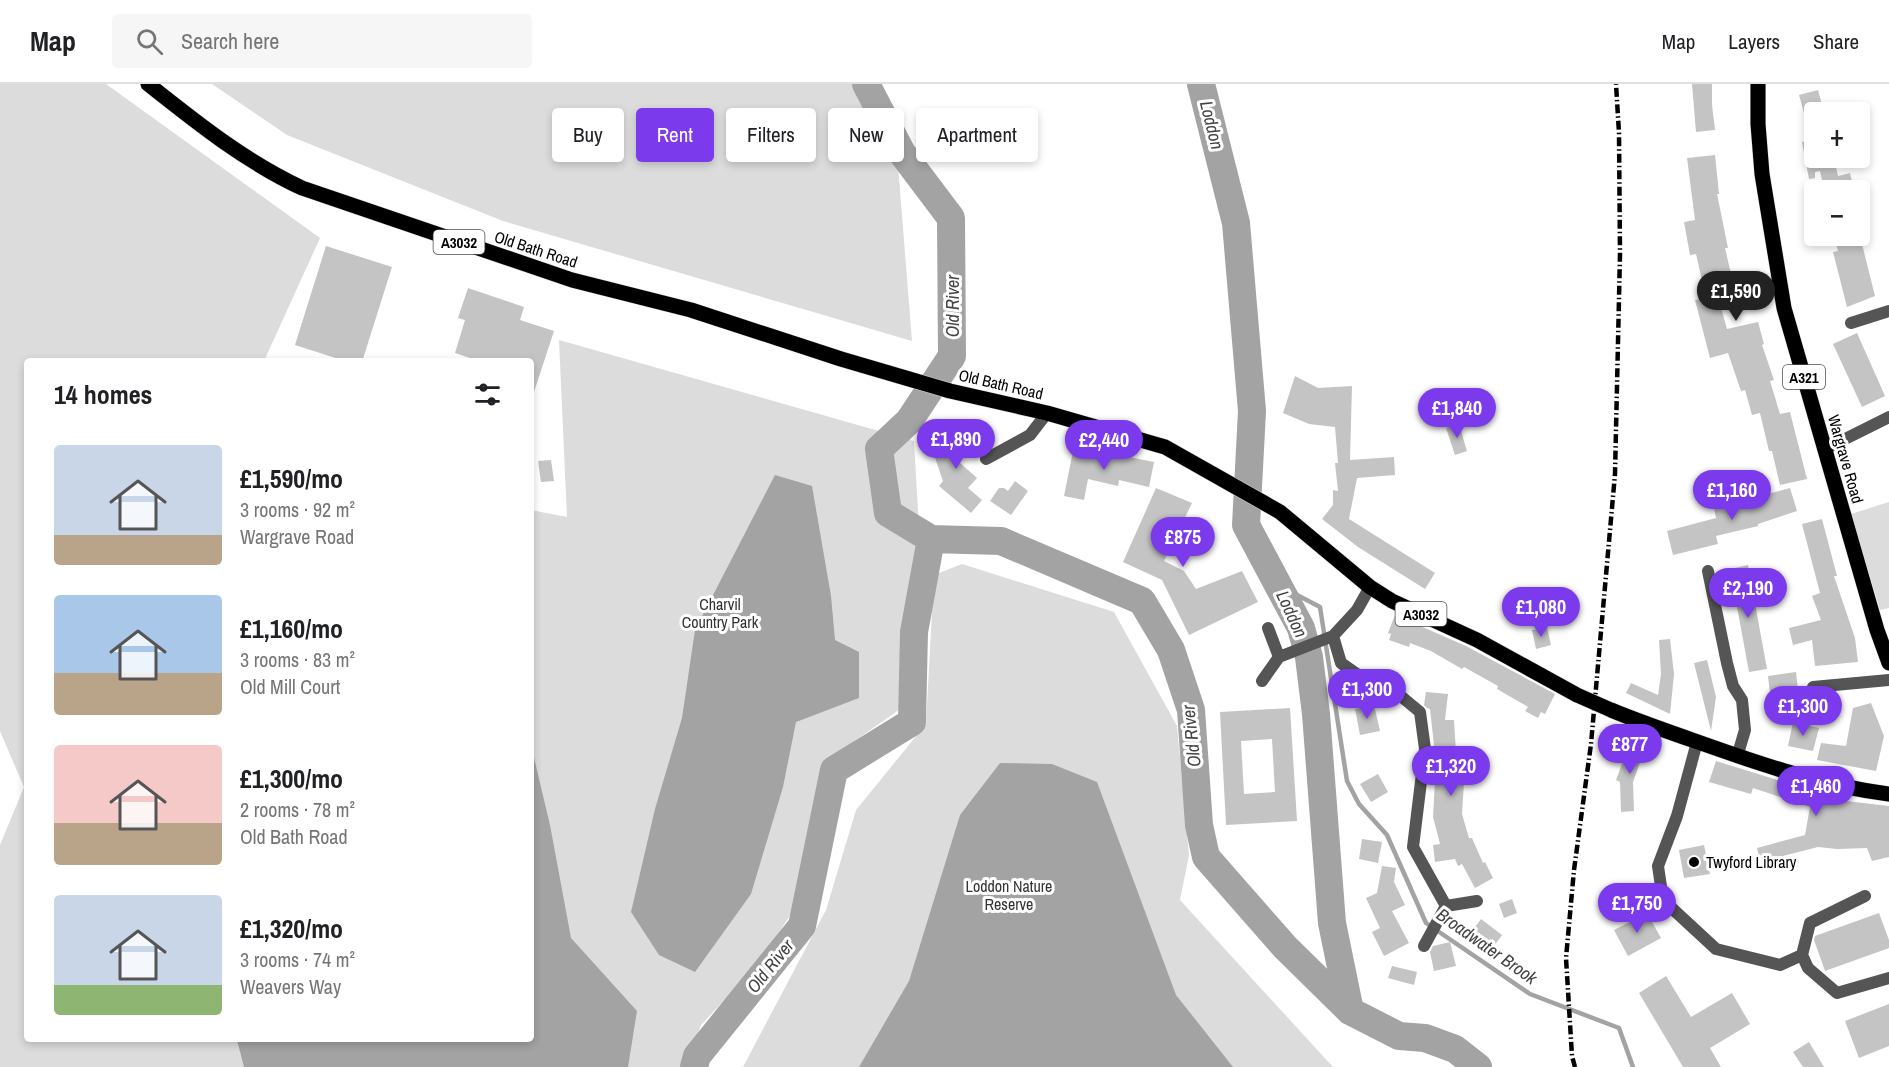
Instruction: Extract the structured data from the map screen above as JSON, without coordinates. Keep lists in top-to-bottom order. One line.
{"streets":{"main road":["A3032","Old Bath Road","A321","Wargrave Road"]},"water":["Loddon","Old River","Broadwater Brook"],"parks":["Charvil Country Park","Loddon Nature Reserve"],"places":["Twyford Library"],"page":{"header":"Map","search":"Search here","nav":["Map","Layers","Share"],"map_buttons":["+","−"],"chip":["Buy","Rent","Filters","New","Apartment"],"price":["£1,590","£1,840","£1,890","£2,440","£1,160","£875","£2,190","£1,080","£1,300","£1,300","£877","£1,320","£1,460","£1,750"],"heading":"14 homes","list":[{"name":"£1,590/mo","note":"3 rooms · 92 m² · Wargrave Road"},{"name":"£1,160/mo","note":"3 rooms · 83 m² · Old Mill Court"},{"name":"£1,300/mo","note":"2 rooms · 78 m² · Old Bath Road"},{"name":"£1,320/mo","note":"3 rooms · 74 m² · Weavers Way"}]}}
